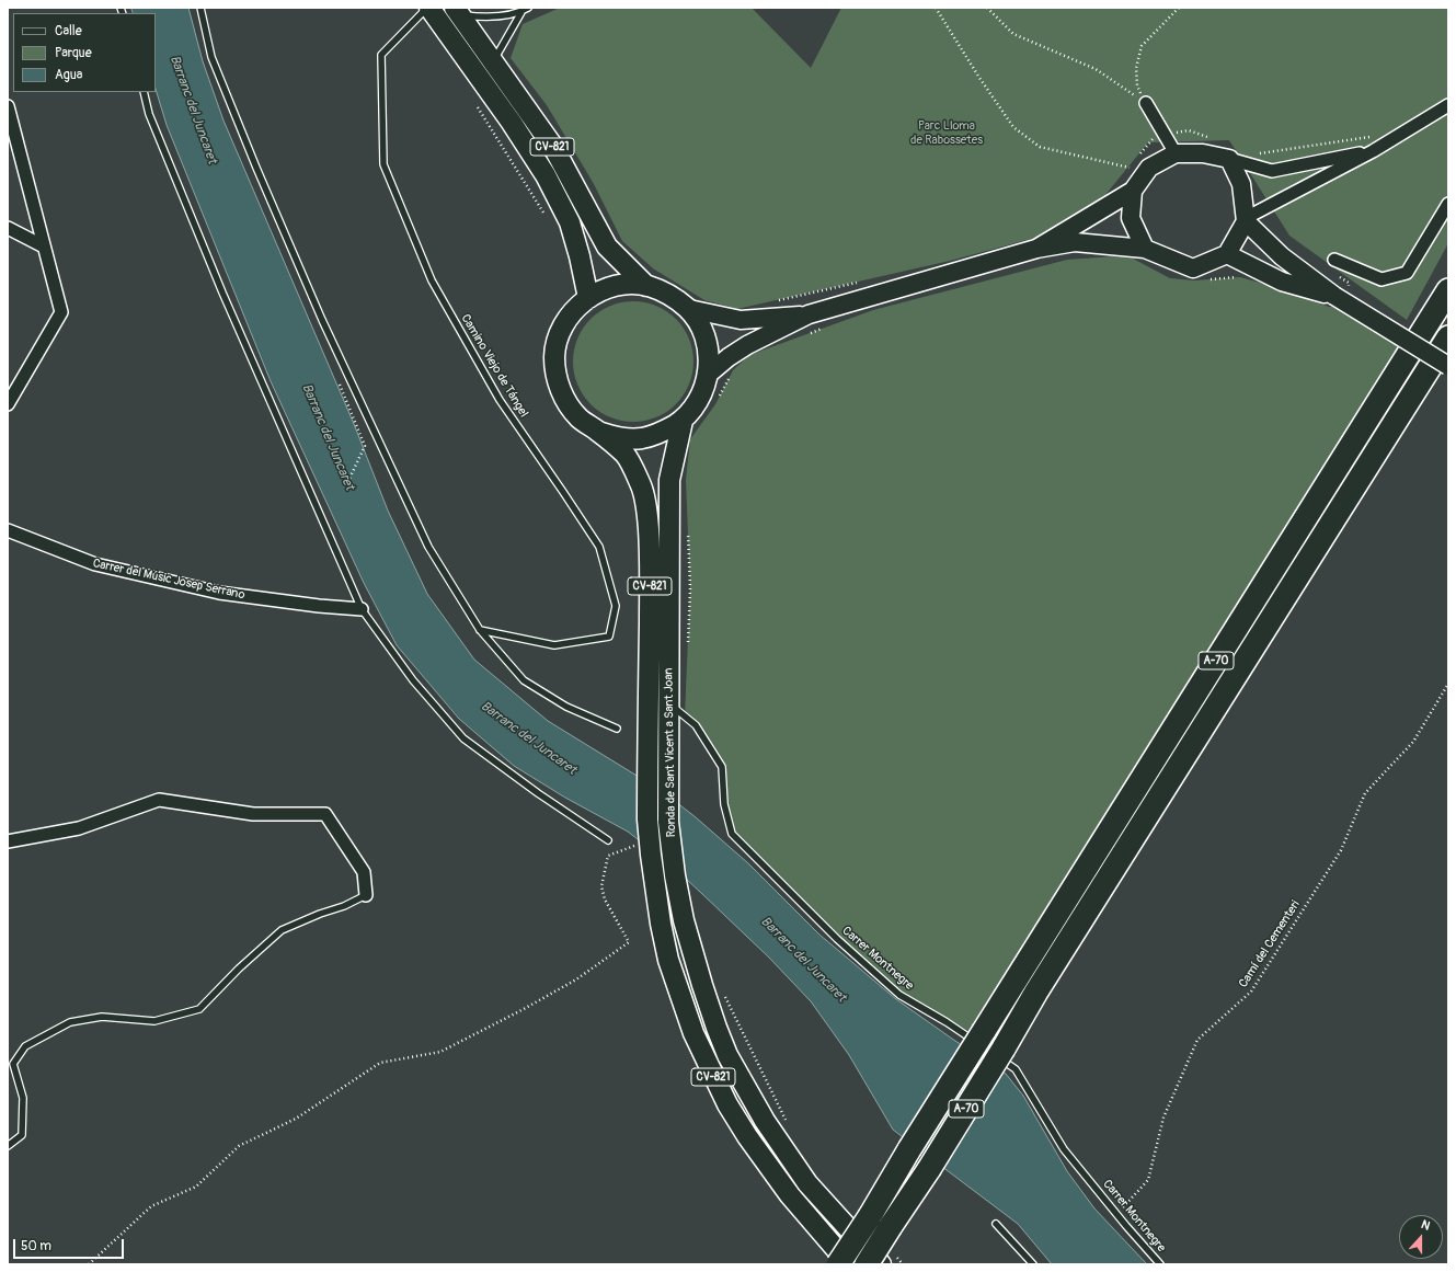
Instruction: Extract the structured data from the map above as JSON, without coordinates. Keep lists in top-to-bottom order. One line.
{"streets":{"highway":["A-70"],"main road":["CV-821","Ronda de Sant Vicent a Sant Joan"],"street":["Carrer del Músic Josep Serrano"],"lane":["Camino Viejo de Tángel","Carrer Montnegre"],"path":["Camí del Cementeri"]},"crossings":[["CV-821","Camino Viejo de Tángel"],["CV-821","Ronda de Sant Vicent a Sant Joan"],["Ronda de Sant Vicent a Sant Joan","Carrer Montnegre"],["Camí del Cementeri","Carrer Montnegre"]],"water":["Barranc del Juncaret"],"parks":["Parc Lloma de Rabossetes"],"legend":["Calle","Parque","Agua"],"scale_bar":"50 m","north":"top"}
